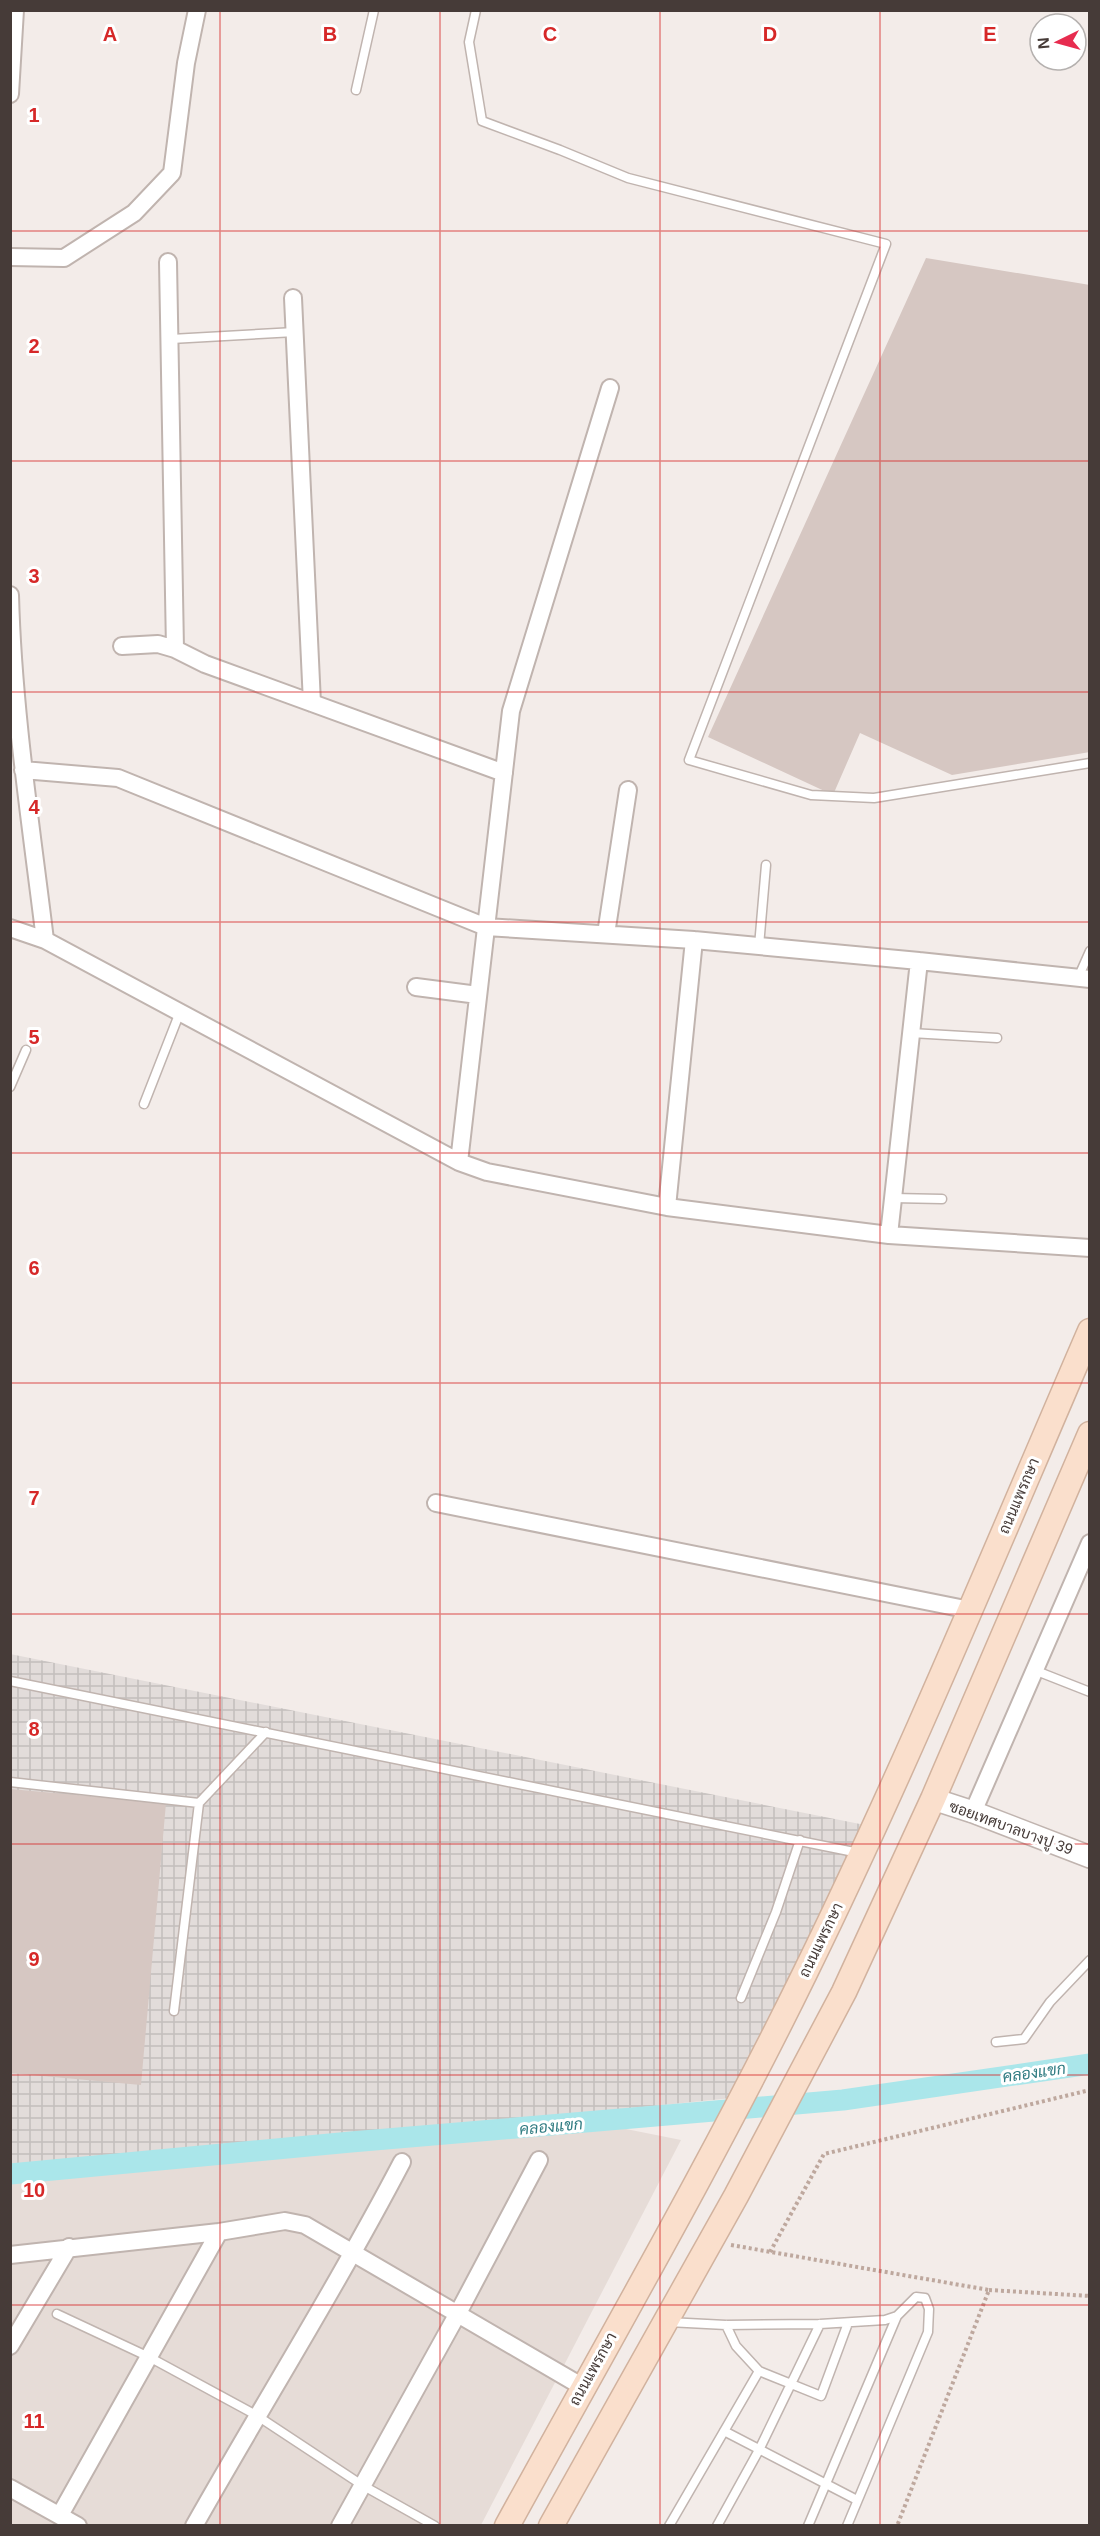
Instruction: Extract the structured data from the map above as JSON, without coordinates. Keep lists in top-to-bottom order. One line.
{"streets":{"main road":["ถนนแพรกษา"],"street":["ซอยเทศบาลบางปู 39"]},"water":["คลองแขก"],"north":"left","grid":{"columns":["A","B","C","D","E"],"rows":["1","2","3","4","5","6","7","8","9","10","11"]}}
